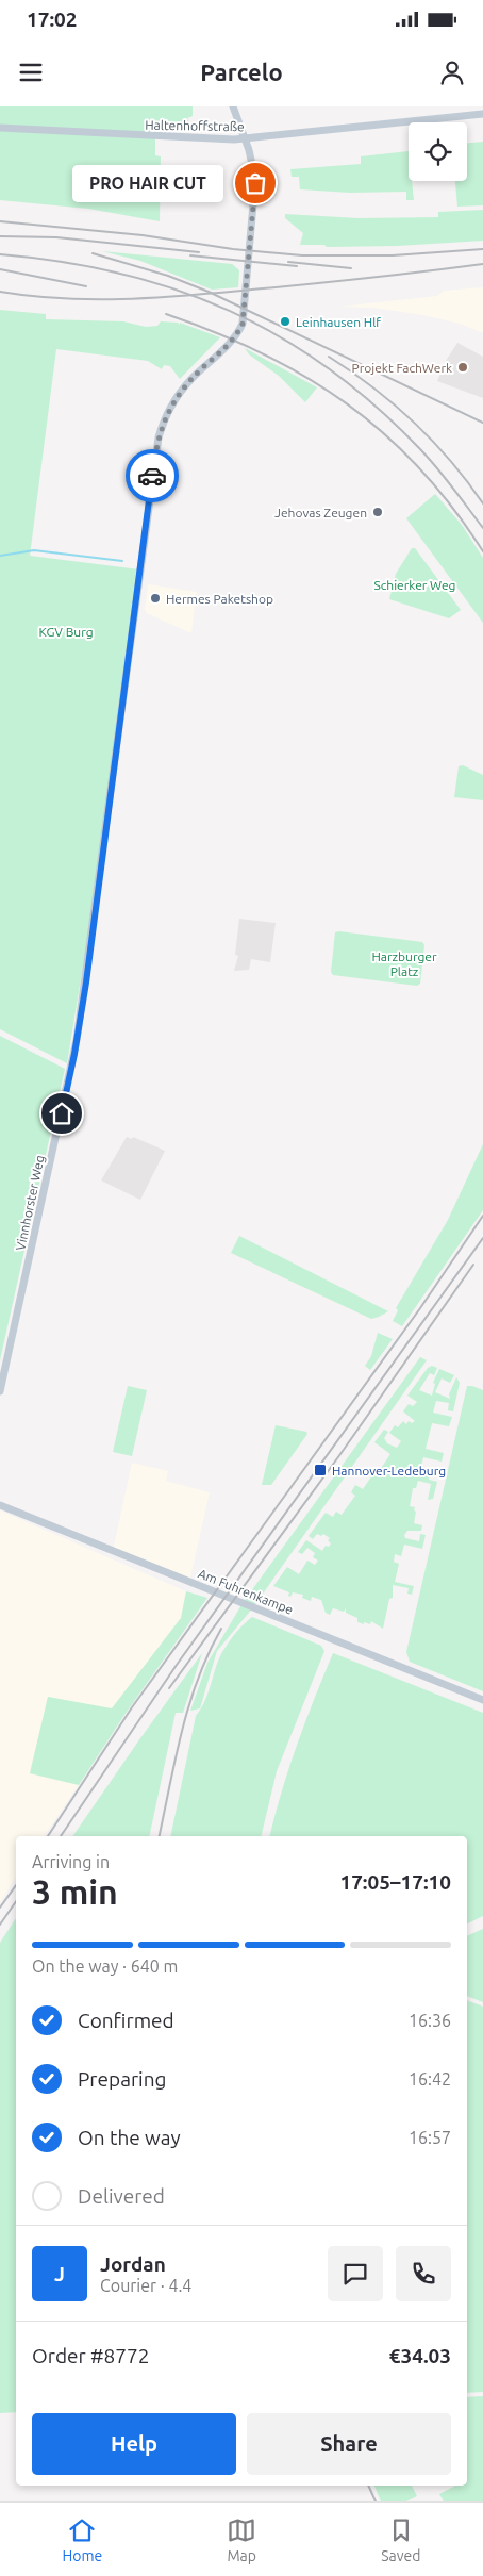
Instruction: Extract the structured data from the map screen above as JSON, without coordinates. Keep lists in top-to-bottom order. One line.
{"streets":{"street":["Haltenhoffstraße","Vinnhorster Weg","Am Fuhrenkampe"]},"crossings":[["Haltenhoffstraße","Vinnhorster Weg"]],"parks":["Schierker Weg","KGV Burg","Harzburger Platz"],"places":{"other":["PRO HAIR CUT","Leinhausen Hlf","Projekt FachWerk","Jehovas Zeugen","Hermes Paketshop"],"transit":["Hannover-Ledeburg"]},"page":{"status":"17:02","header":"Parcelo","bubble":"PRO HAIR CUT","heading":["3 min","Arriving in","17:05–17:10"],"panel":["Jordan","Courier · 4.4","Order #8772","€34.03"],"bar":"On the way · 640 m","list":[["Confirmed","16:36"],["Preparing","16:42"],["On the way","16:57"],"Delivered"],"round":"J","buttons":["Help","Share"],"tabs":["Home","Map","Saved"]}}
